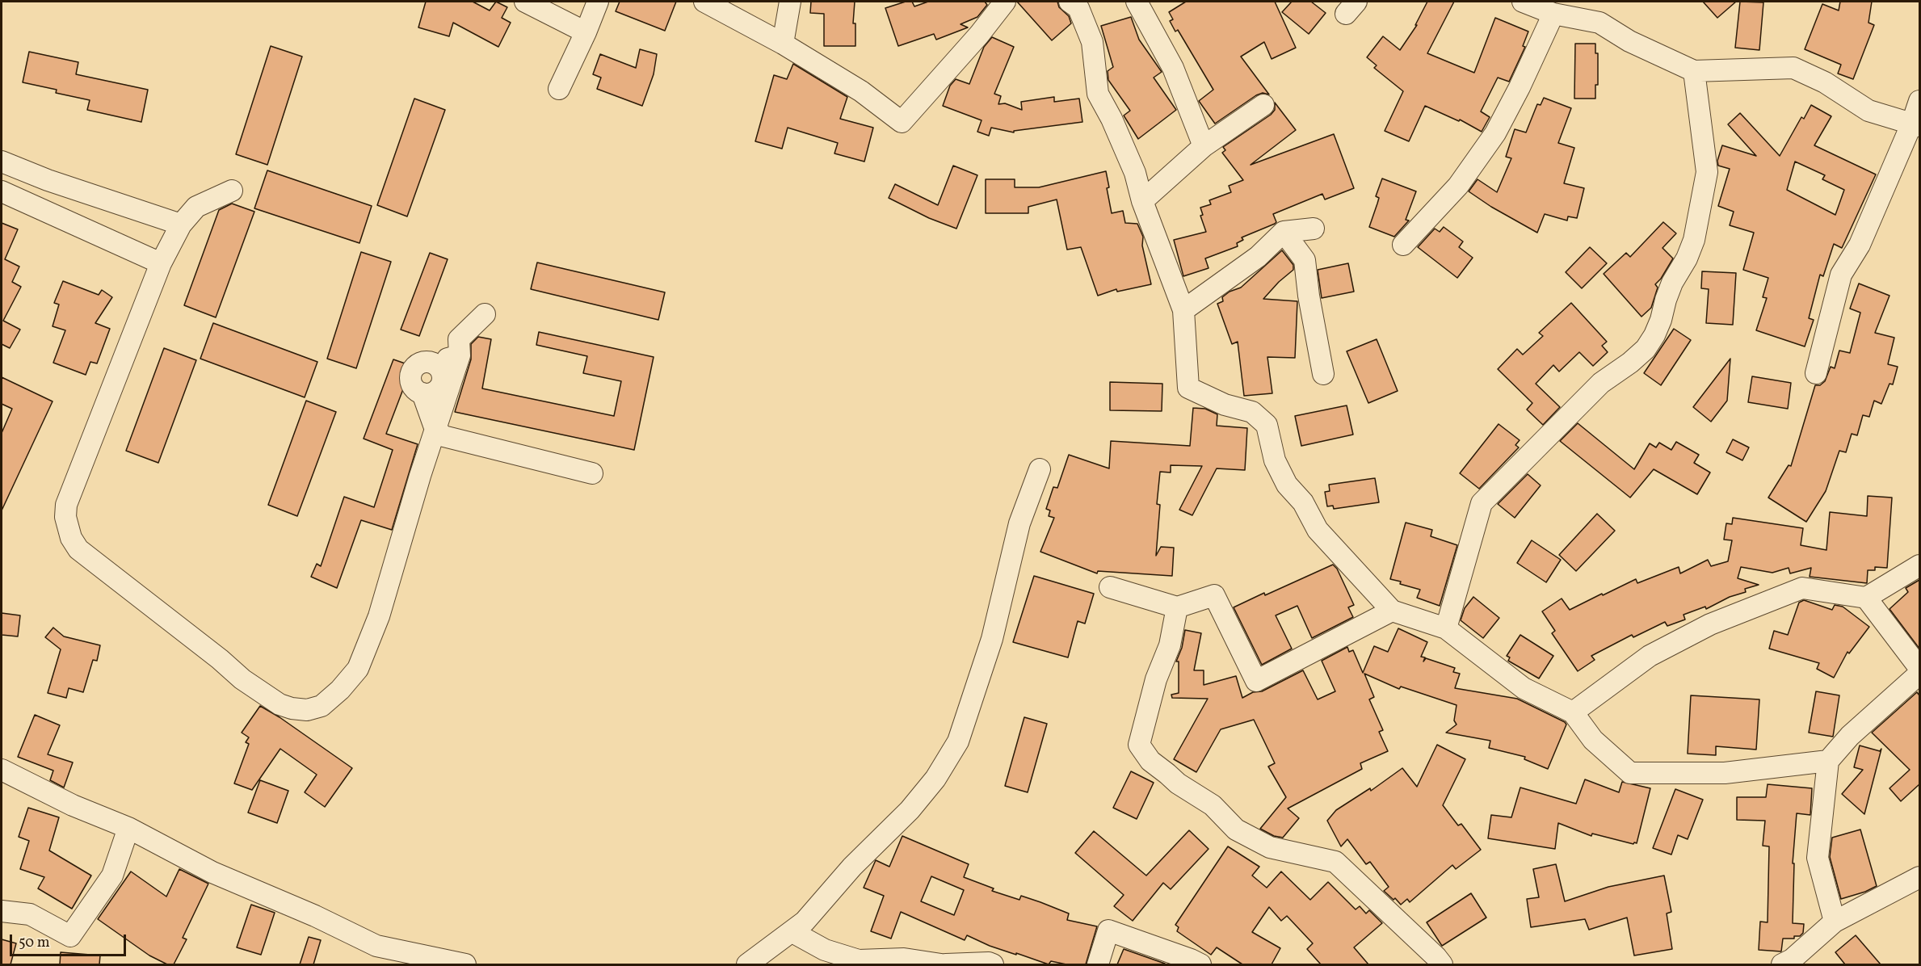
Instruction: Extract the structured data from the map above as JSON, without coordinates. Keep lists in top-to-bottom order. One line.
{"scale_bar":"50 m"}
